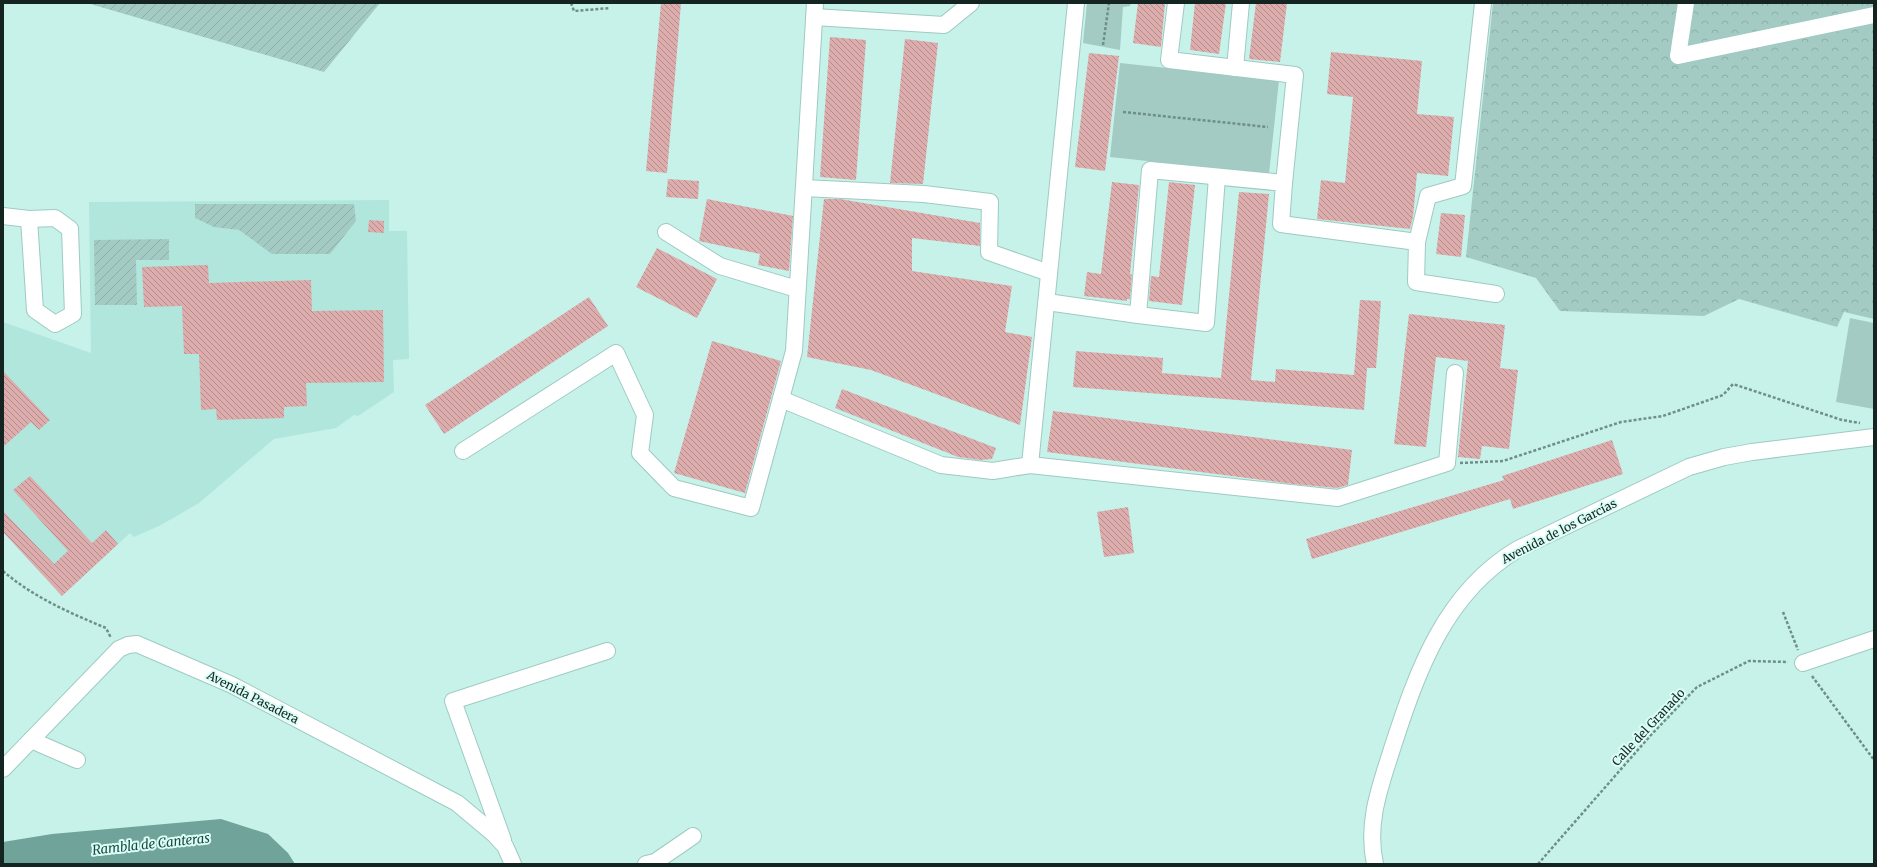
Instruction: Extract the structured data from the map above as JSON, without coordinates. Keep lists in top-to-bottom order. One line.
{"streets":{"street":["Avenida de los Garcías","Avenida Pasadera"],"path":["Calle del Granado"]},"water":["Rambla de Canteras"]}
